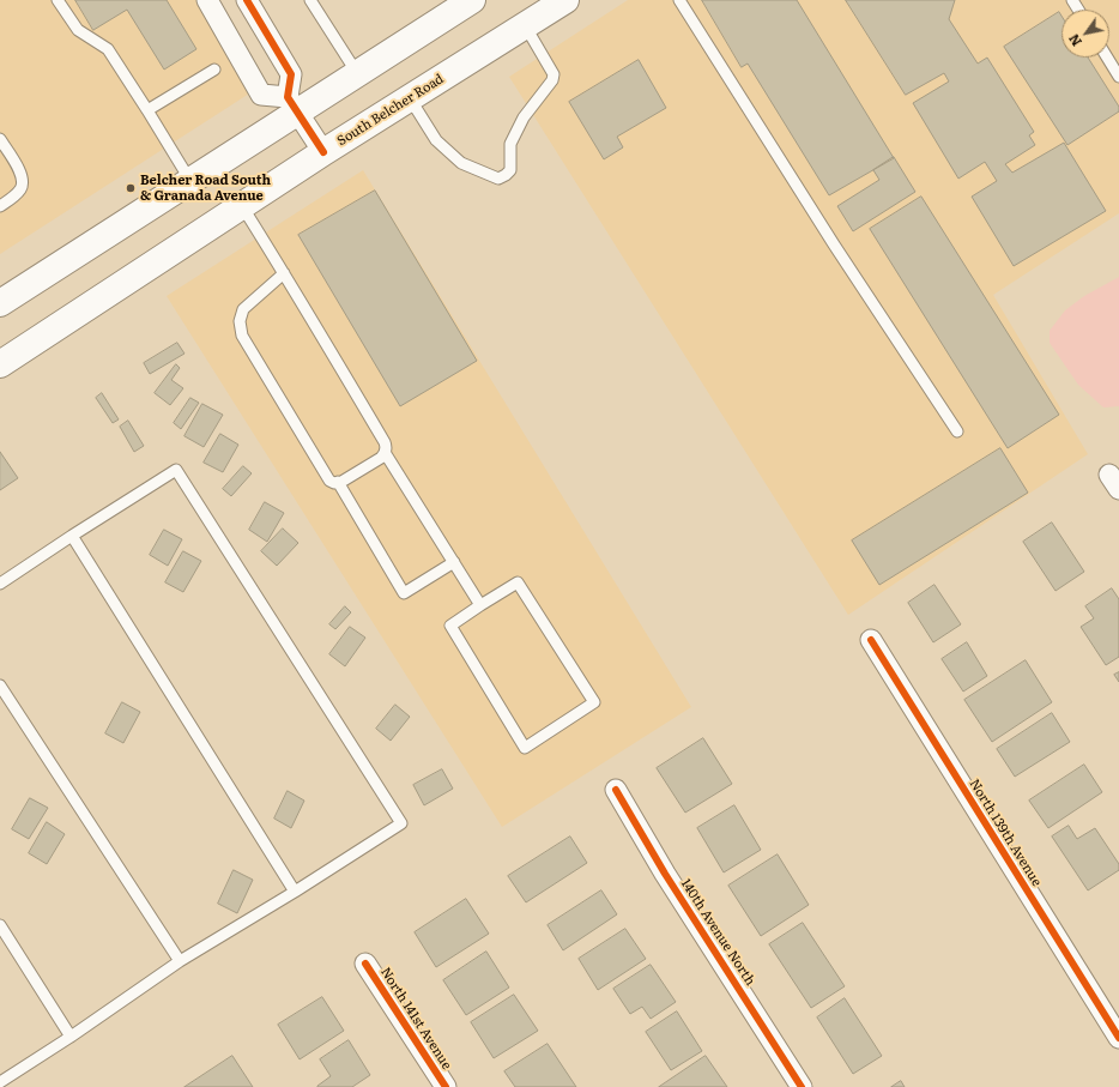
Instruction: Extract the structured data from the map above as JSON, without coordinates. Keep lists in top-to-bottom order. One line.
{"streets":{"main road":["South Belcher Road"],"street":["North 139th Avenue","140th Avenue North","North 141st Avenue"]},"places":["Belcher Road South & Granada Avenue"],"north":"bottom left"}
